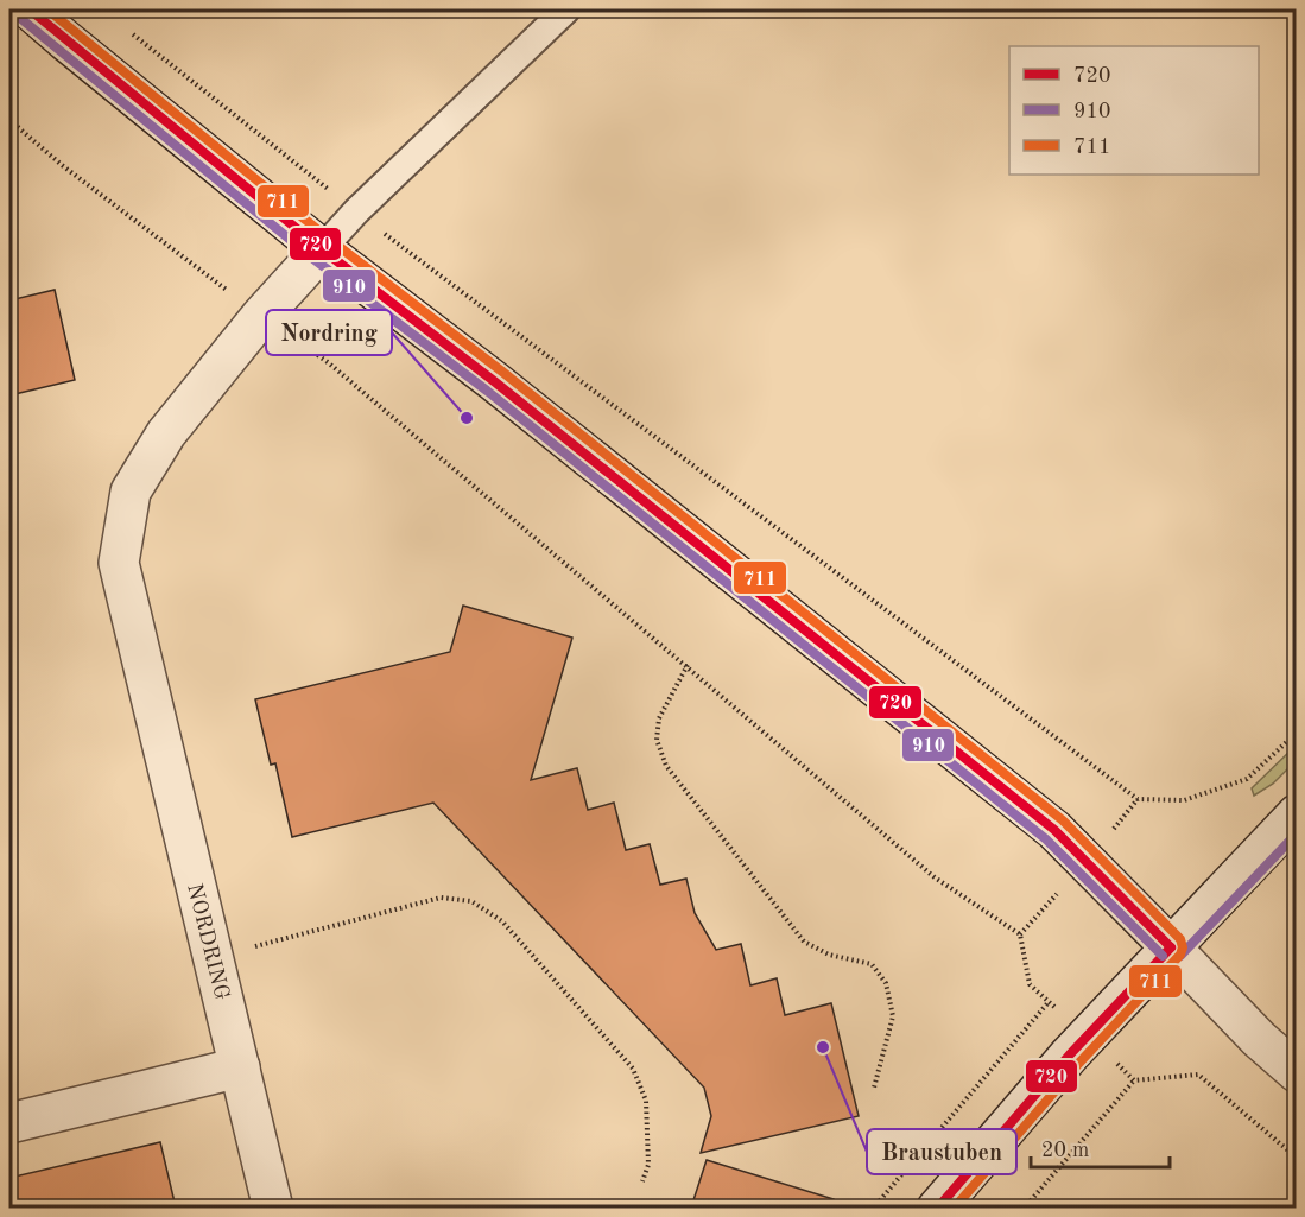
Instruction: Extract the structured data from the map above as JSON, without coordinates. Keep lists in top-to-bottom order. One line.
{"streets":{"street":["NORDRING"]},"places":["Nordring","Braustuben"],"lines":["transit line 720","transit line 711","transit line 910"],"legend":["720","910","711"],"scale_bar":"20 m"}
